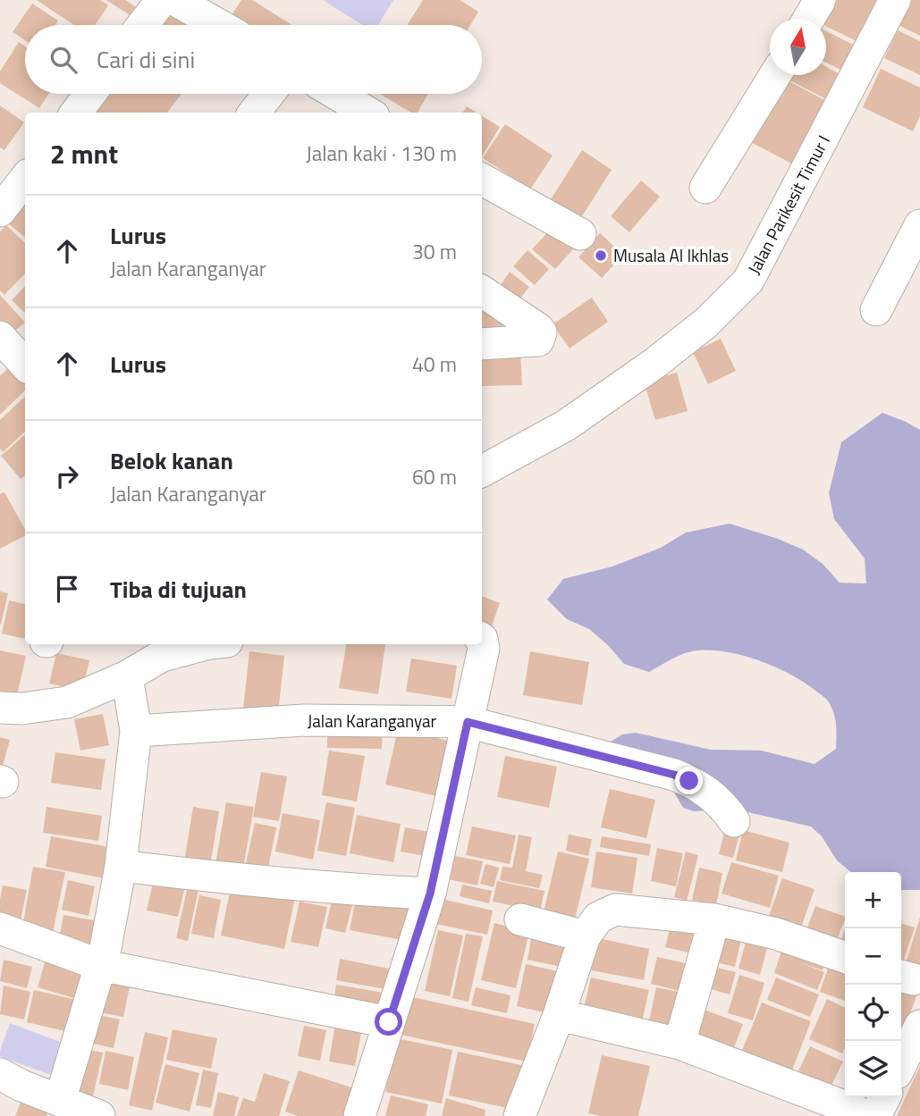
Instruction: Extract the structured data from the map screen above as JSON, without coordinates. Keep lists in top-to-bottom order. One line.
{"streets":{"street":["Jalan Parikesit Timur I","Jalan Karanganyar"]},"places":["Musala Al Ikhlas"],"north":"top","page":{"search":"Cari di sini","heading":["2 mnt","Jalan kaki · 130 m"],"list":[["Lurus","Jalan Karanganyar","30 m"],["Lurus","40 m"],["Belok kanan","Jalan Karanganyar","60 m"],"Tiba di tujuan"],"map_buttons":["+","−"]}}
